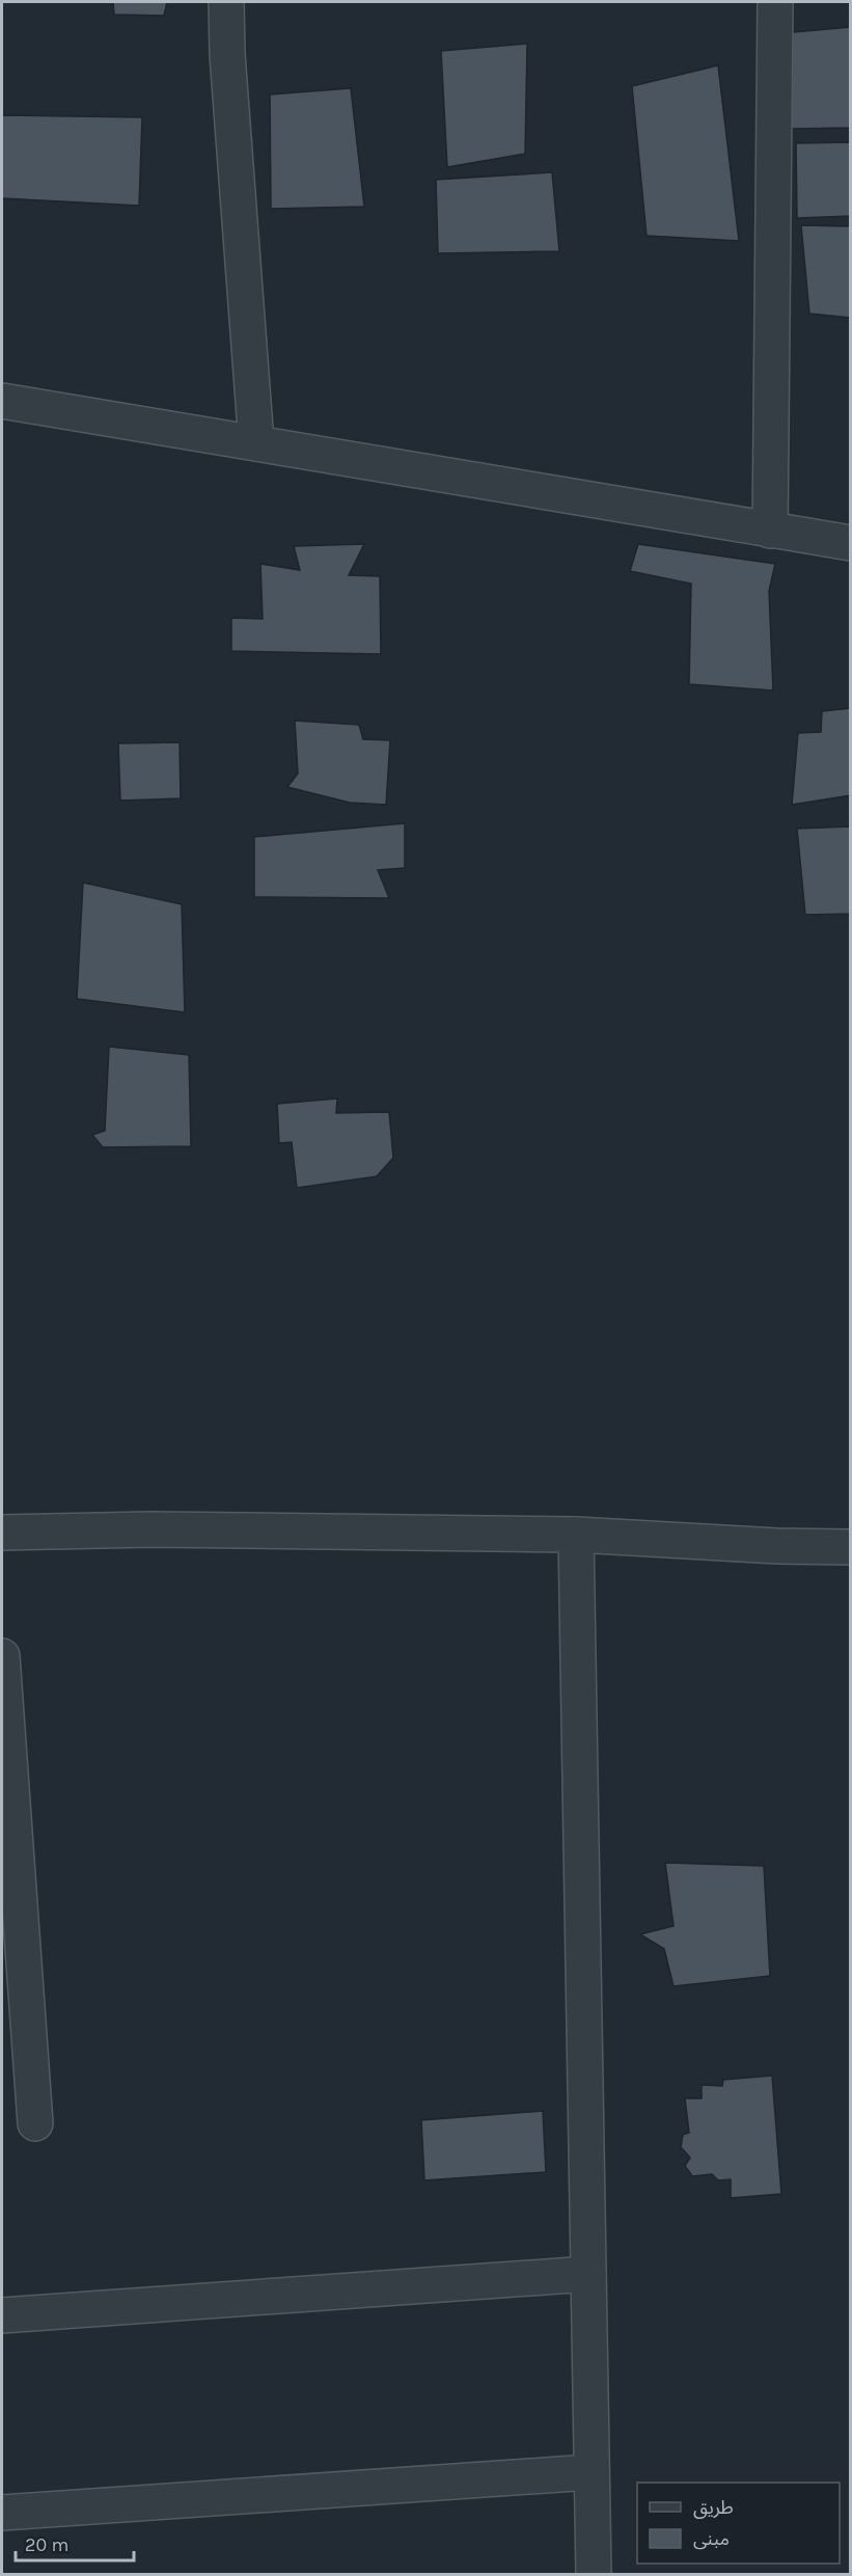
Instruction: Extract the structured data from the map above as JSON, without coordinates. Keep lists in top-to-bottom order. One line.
{"legend":["طريق","مبنى"],"scale_bar":"20 m"}
